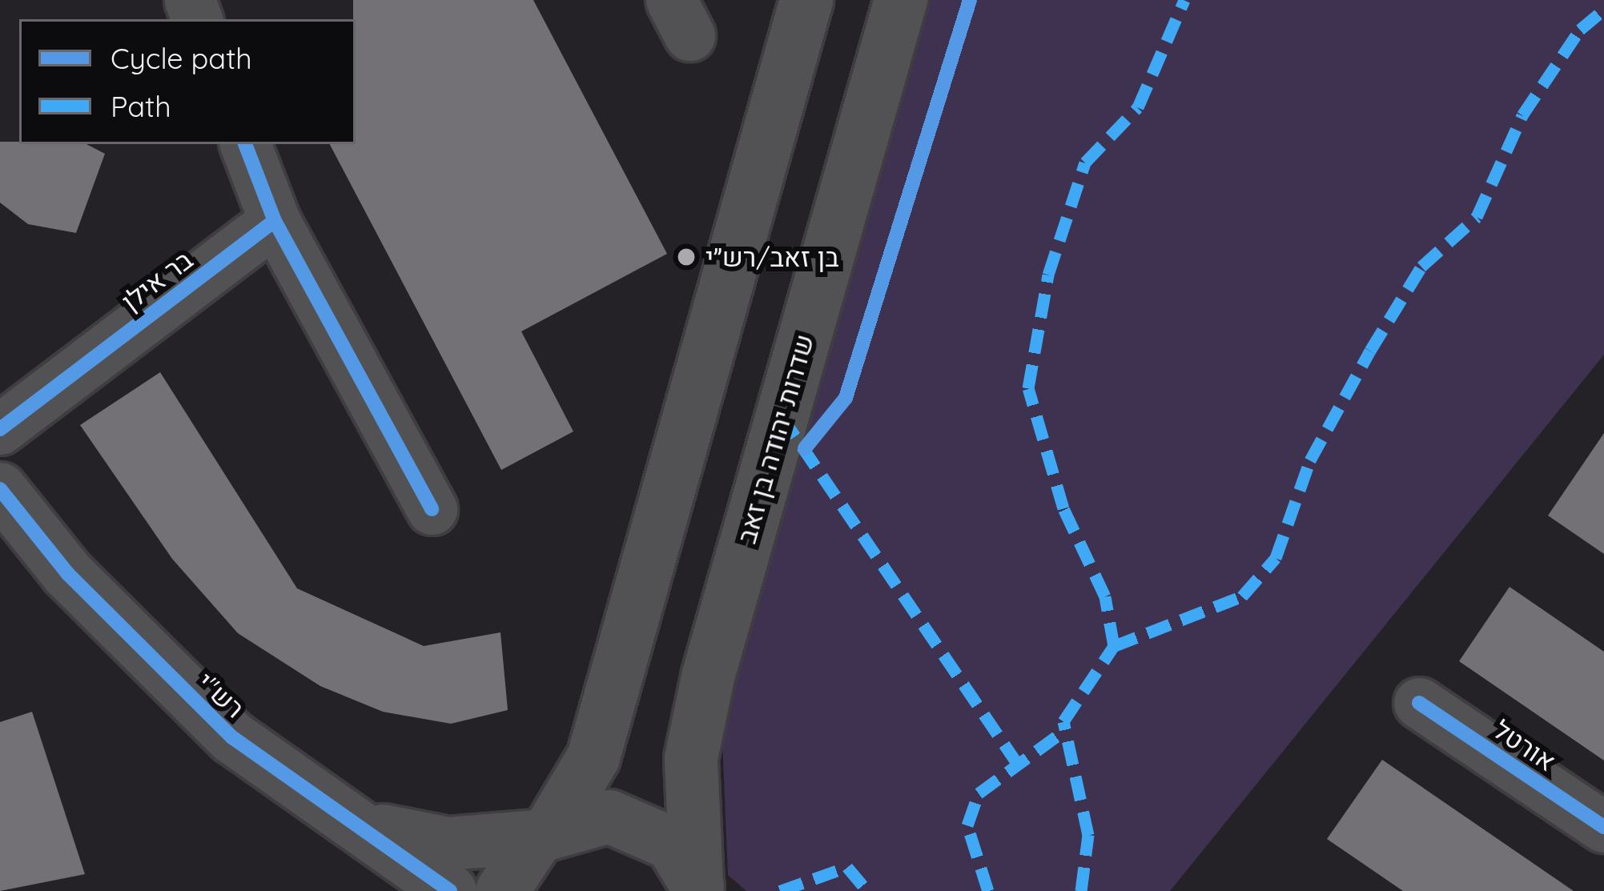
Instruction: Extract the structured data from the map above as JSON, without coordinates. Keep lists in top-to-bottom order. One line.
{"streets":{"main road":["שדרות יהודה בן זאב","רש\"י"],"street":["בר אילן","אורטל"]},"crossings":[["שדרות יהודה בן זאב","רש\"י"]],"places":["בן זאב/רש״י"],"legend":["Cycle path","Path"]}
